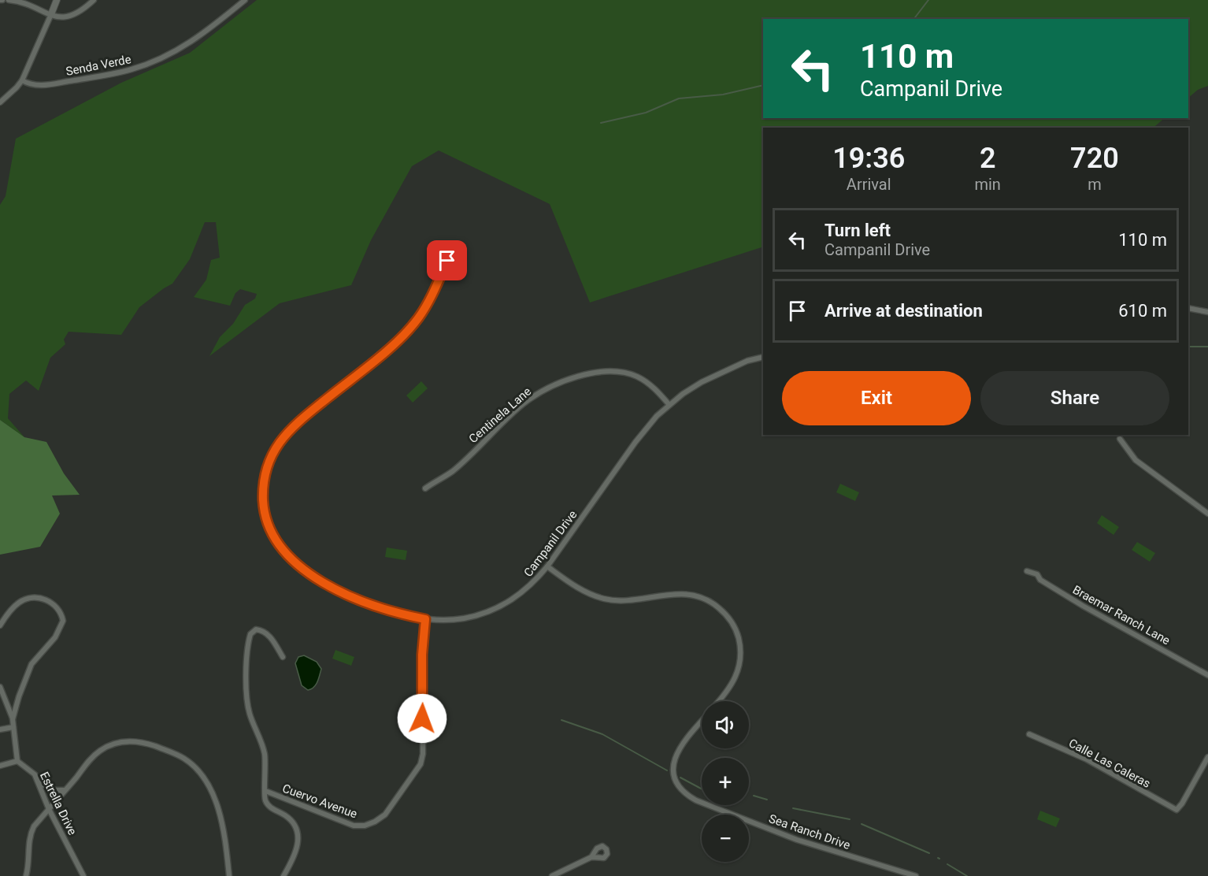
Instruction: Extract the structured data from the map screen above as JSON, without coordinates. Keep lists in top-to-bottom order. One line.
{"streets":{"street":["Senda Verde","Centinela Lane","Campanil Drive","Braemar Ranch Lane","Calle Las Caleras","Cuervo Avenue","Estrella Drive","Sea Ranch Drive"]},"crossings":[["Centinela Lane","Campanil Drive"],["Campanil Drive","Cuervo Avenue"],["Campanil Drive","Sea Ranch Drive"]],"page":{"turn":["110 m","Campanil Drive"],"eta":["19:36","Arrival","2","min","720","m"],"list":[{"name":"Turn left","note":"Campanil Drive","value":"110 m"},{"name":"Arrive at destination","value":"610 m"}],"buttons":["Exit","Share"],"map_buttons":["+","−"]}}
